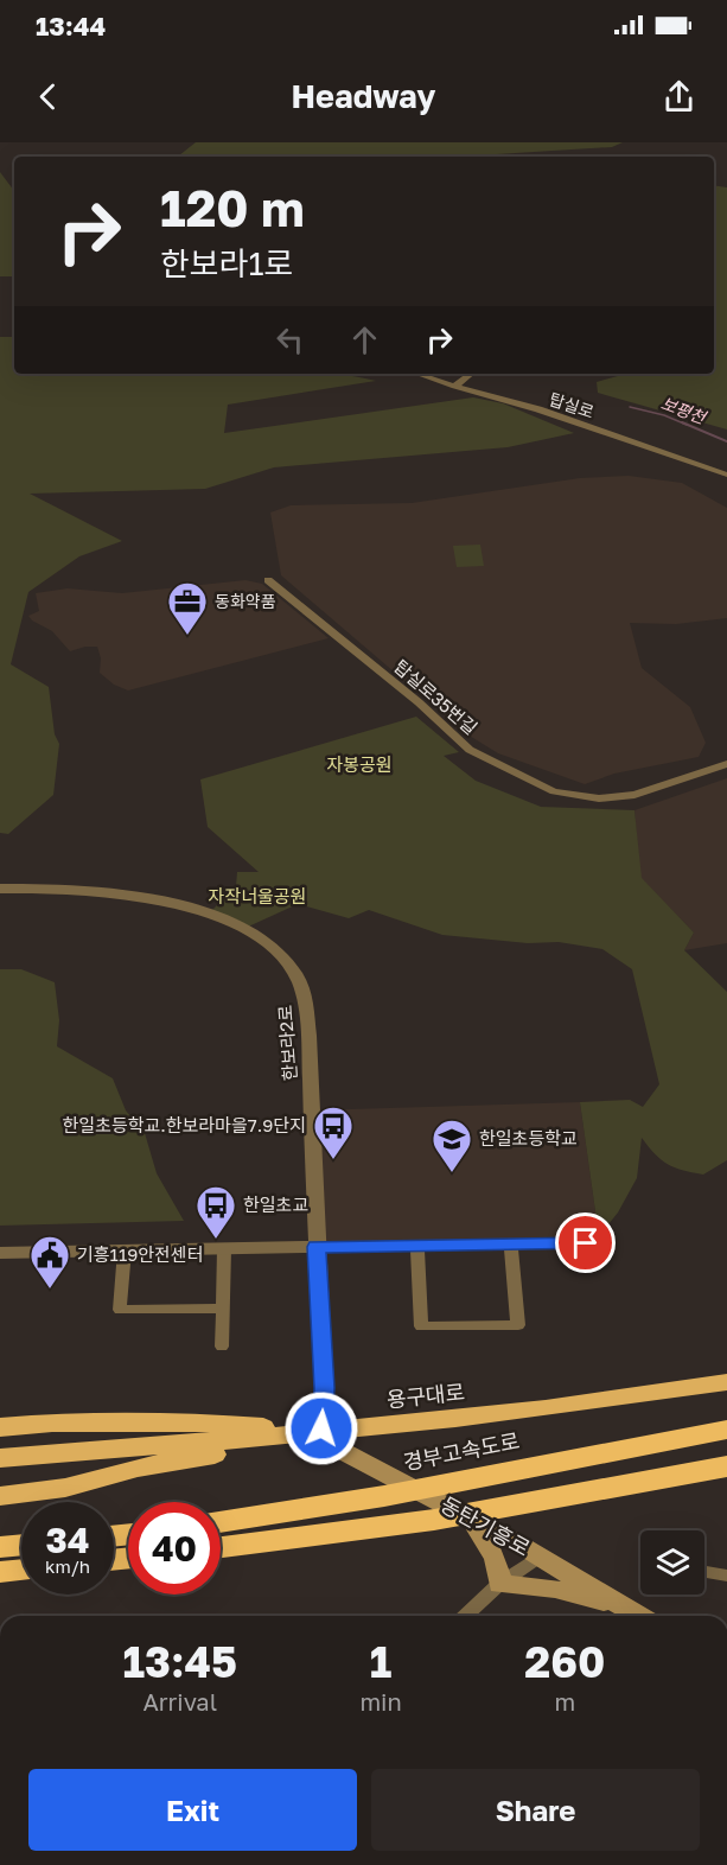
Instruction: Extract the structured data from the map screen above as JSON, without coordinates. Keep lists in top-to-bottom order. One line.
{"streets":{"highway":["용구대로","경부고속도로"],"main road":["동탄기흥로"],"street":["탑실로","탑실로35번길","한보라2로"]},"crossings":[["한보라2로","동탄기흥로"]],"water":["보평천"],"parks":["자봉공원","자작너울공원"],"places":{"office":["동화약품"],"bus stop":["한일초등학교.한보라마을7.9단지","한일초교"],"school or university":["한일초등학교"],"public building":["기흥119안전센터"]},"page":{"status":"13:44","header":"Headway","turn":["120 m","한보라1로"],"speed":"34 km/h","limit":"40","eta":["13:45","Arrival","1","min","260","m"],"buttons":["Exit","Share"]}}
